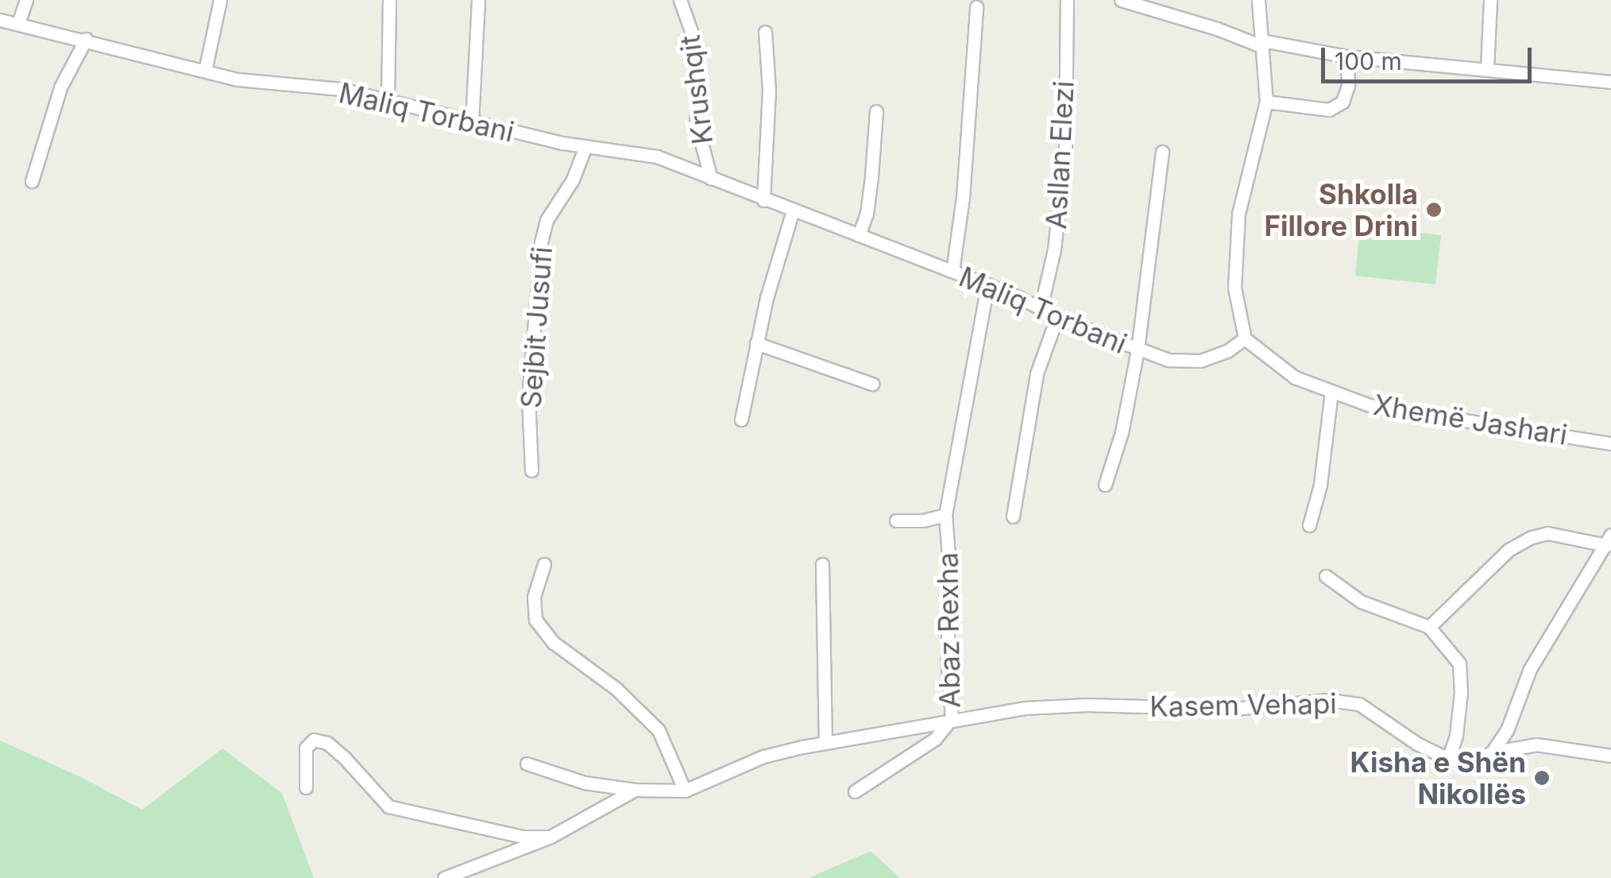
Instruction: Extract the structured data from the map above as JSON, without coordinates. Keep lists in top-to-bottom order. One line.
{"streets":{"street":["Krushqit","Maliq Torbani","Asllan Elezi","Sejbit Jusufi","Xhemë Jashari","Abaz Rexha","Kasem Vehapi"]},"crossings":[["Krushqit","Maliq Torbani"],["Maliq Torbani","Asllan Elezi"],["Maliq Torbani","Sejbit Jusufi"],["Maliq Torbani","Xhemë Jashari"],["Maliq Torbani","Abaz Rexha"],["Abaz Rexha","Kasem Vehapi"]],"places":["Shkolla Fillore Drini","Kisha e Shën Nikollës"],"scale_bar":"100 m"}
